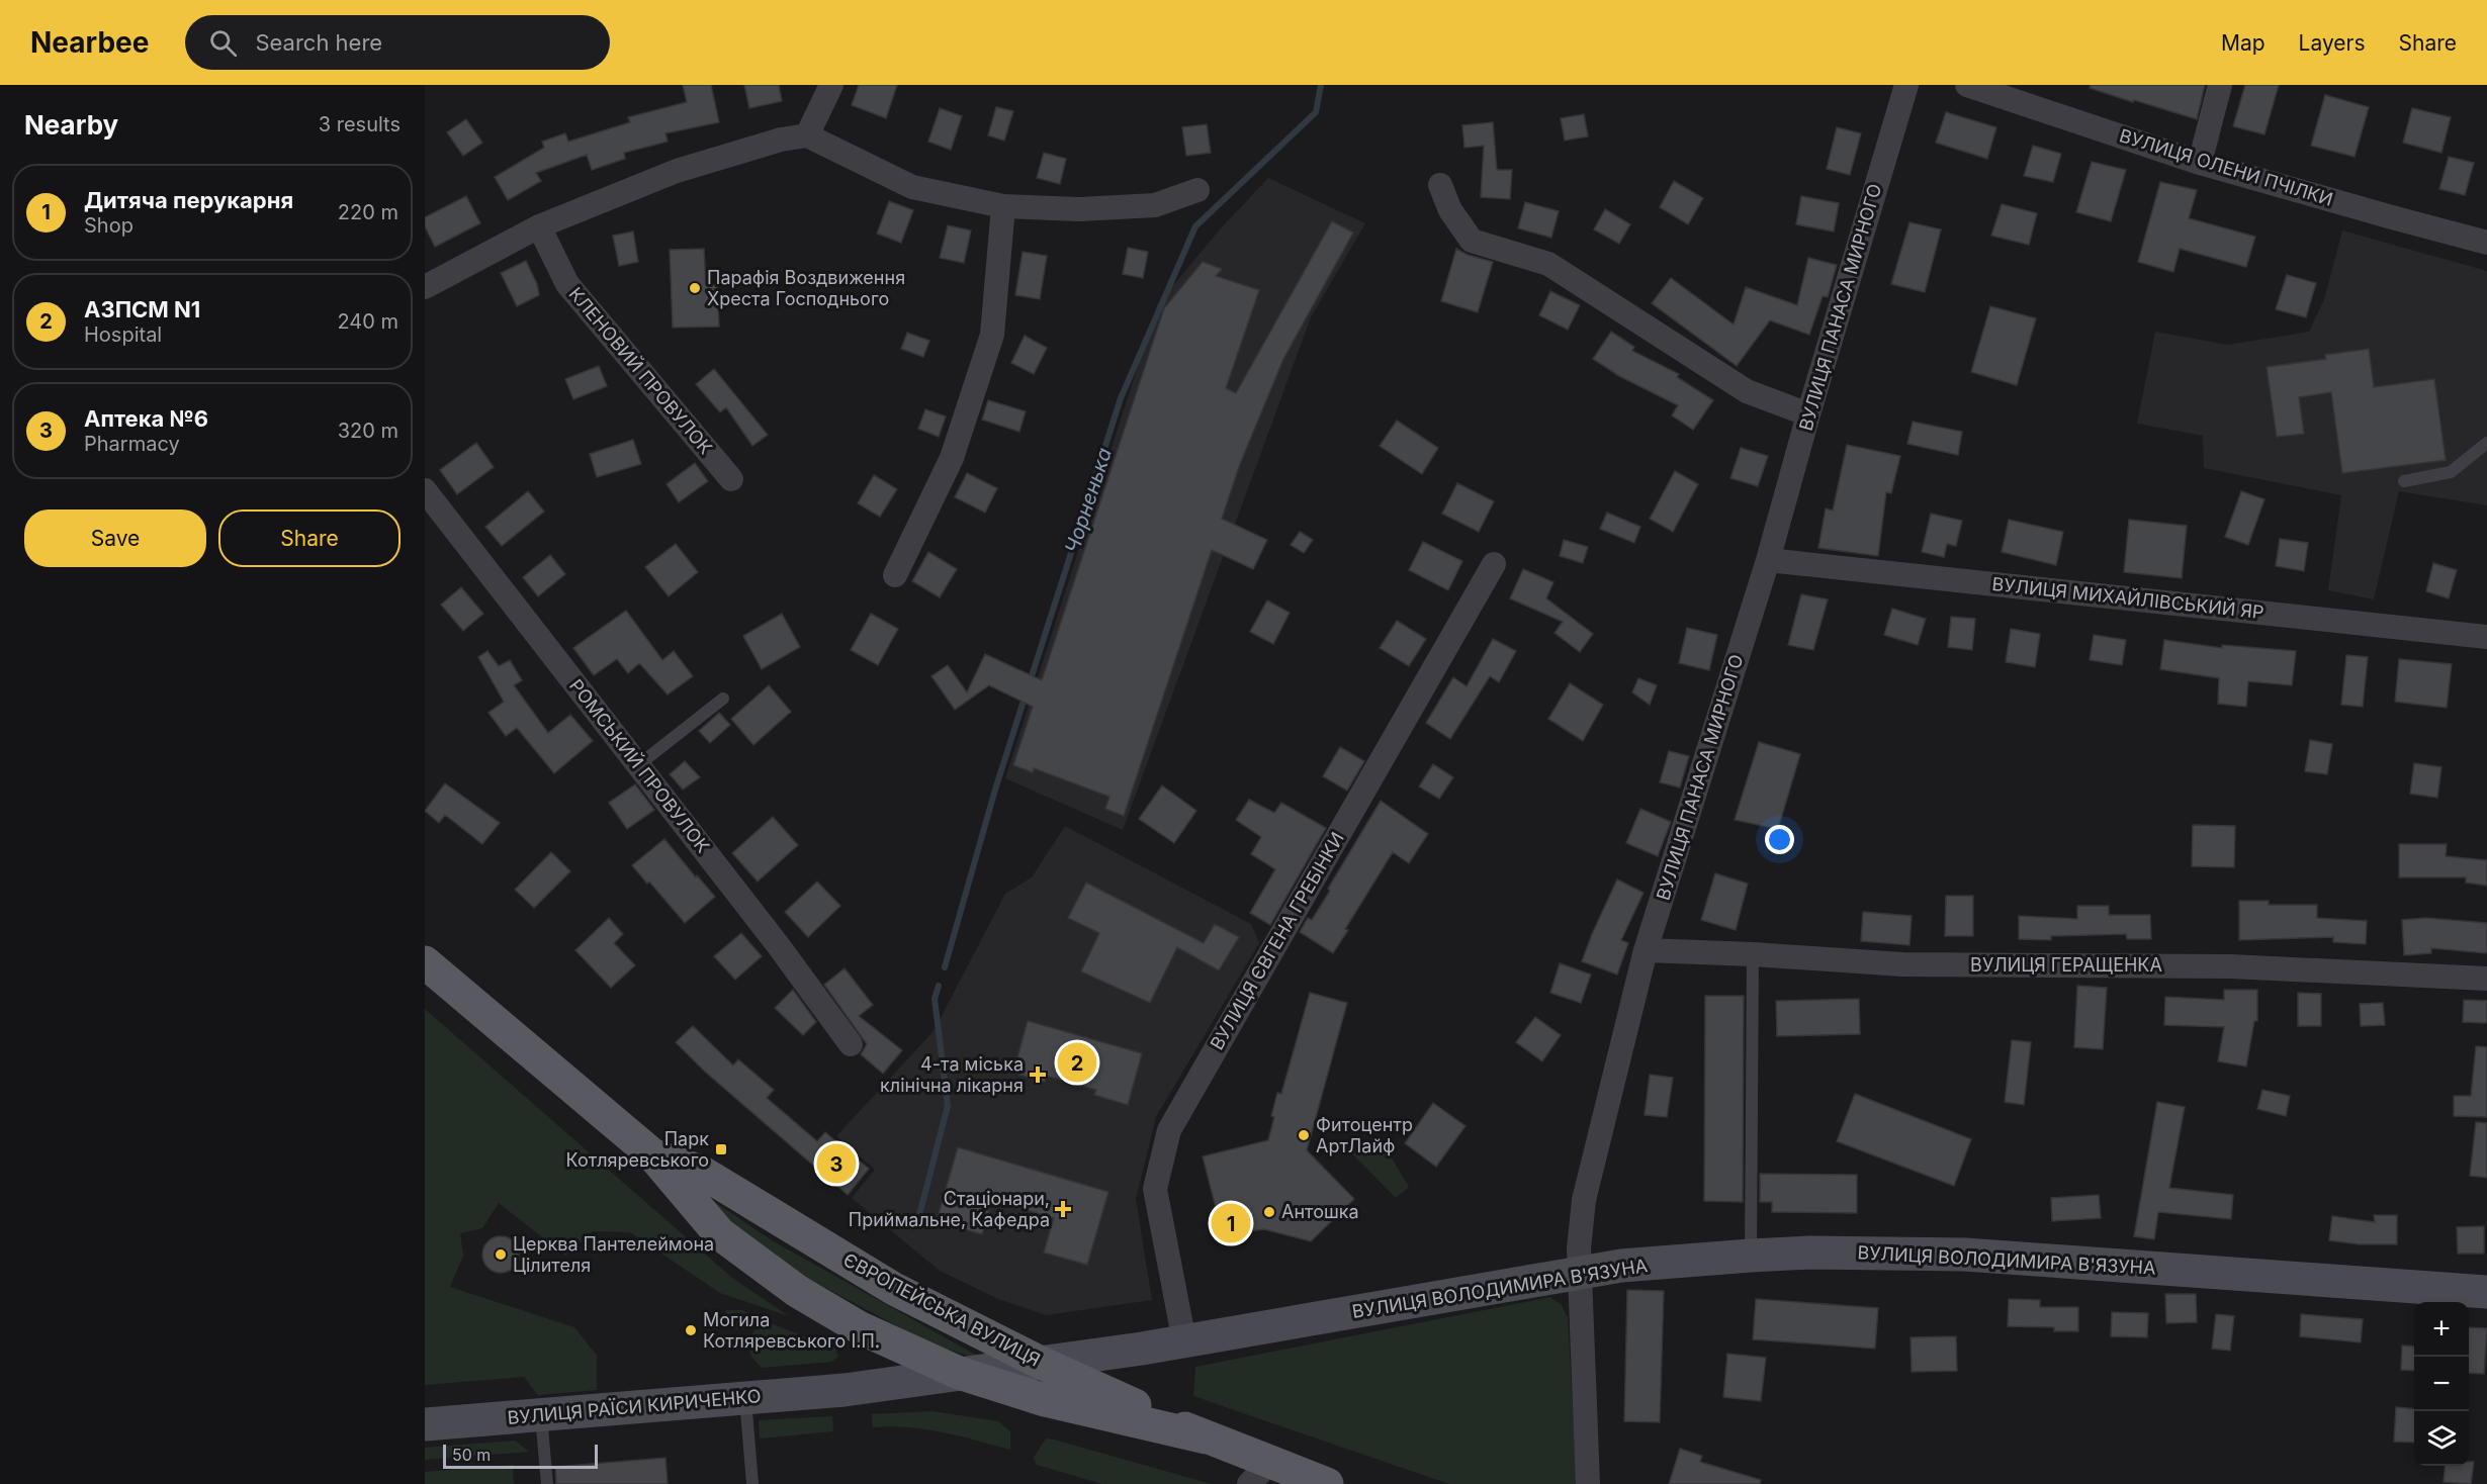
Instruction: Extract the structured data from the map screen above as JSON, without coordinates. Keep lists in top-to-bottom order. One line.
{"streets":{"main road":["ВУЛИЦЯ ВОЛОДИМИРА В'ЯЗУНА","ЄВРОПЕЙСЬКА ВУЛИЦЯ","ВУЛИЦЯ РАЇСИ КИРИЧЕНКО"],"street":["ВУЛИЦЯ ОЛЕНИ ПЧІЛКИ","ВУЛИЦЯ ПАНАСА МИРНОГО","КЛЕНОВИЙ ПРОВУЛОК","ВУЛИЦЯ МИХАЙЛІВСЬКИЙ ЯР","РОМСЬКИЙ ПРОВУЛОК","ВУЛИЦЯ ЄВГЕНА ГРЕБІНКИ","ВУЛИЦЯ ГЕРАЩЕНКА"]},"crossings":[["ВУЛИЦЯ ПАНАСА МИРНОГО","ВУЛИЦЯ МИХАЙЛІВСЬКИЙ ЯР"],["ВУЛИЦЯ ПАНАСА МИРНОГО","ВУЛИЦЯ ГЕРАЩЕНКА"],["ВУЛИЦЯ ПАНАСА МИРНОГО","ВУЛИЦЯ ВОЛОДИМИРА В'ЯЗУНА"],["ВУЛИЦЯ ЄВГЕНА ГРЕБІНКИ","ВУЛИЦЯ ВОЛОДИМИРА В'ЯЗУНА"],["ВУЛИЦЯ ВОЛОДИМИРА В'ЯЗУНА","ЄВРОПЕЙСЬКА ВУЛИЦЯ"],["ВУЛИЦЯ ВОЛОДИМИРА В'ЯЗУНА","ВУЛИЦЯ РАЇСИ КИРИЧЕНКО"]],"water":["Чорненька"],"places":{"other":["Парафія Воздвиження Хреста Господнього","Фитоцентр АртЛайф","Антошка","Церква Пантелеймона Цілителя","Могила Котляревського І.П."],"health":["4-та міська клінічна лікарня","Стаціонари, Приймальне, Кафедра"],"transit":["Парк Котляревського"]},"scale_bar":"50 m","page":{"header":"Nearbee","search":"Search here","nav":["Map","Layers","Share"],"heading":["Nearby","3 results"],"list":[{"mark":"1","name":"Дитяча перукарня","note":"Shop","value":"220 m"},{"mark":"2","name":"АЗПСМ N1","note":"Hospital","value":"240 m"},{"mark":"3","name":"Аптека №6","note":"Pharmacy","value":"320 m"}],"buttons":["Save","Share"],"pins":["2","3","1"],"map_buttons":["+","−"],"scale":"50 m"}}
